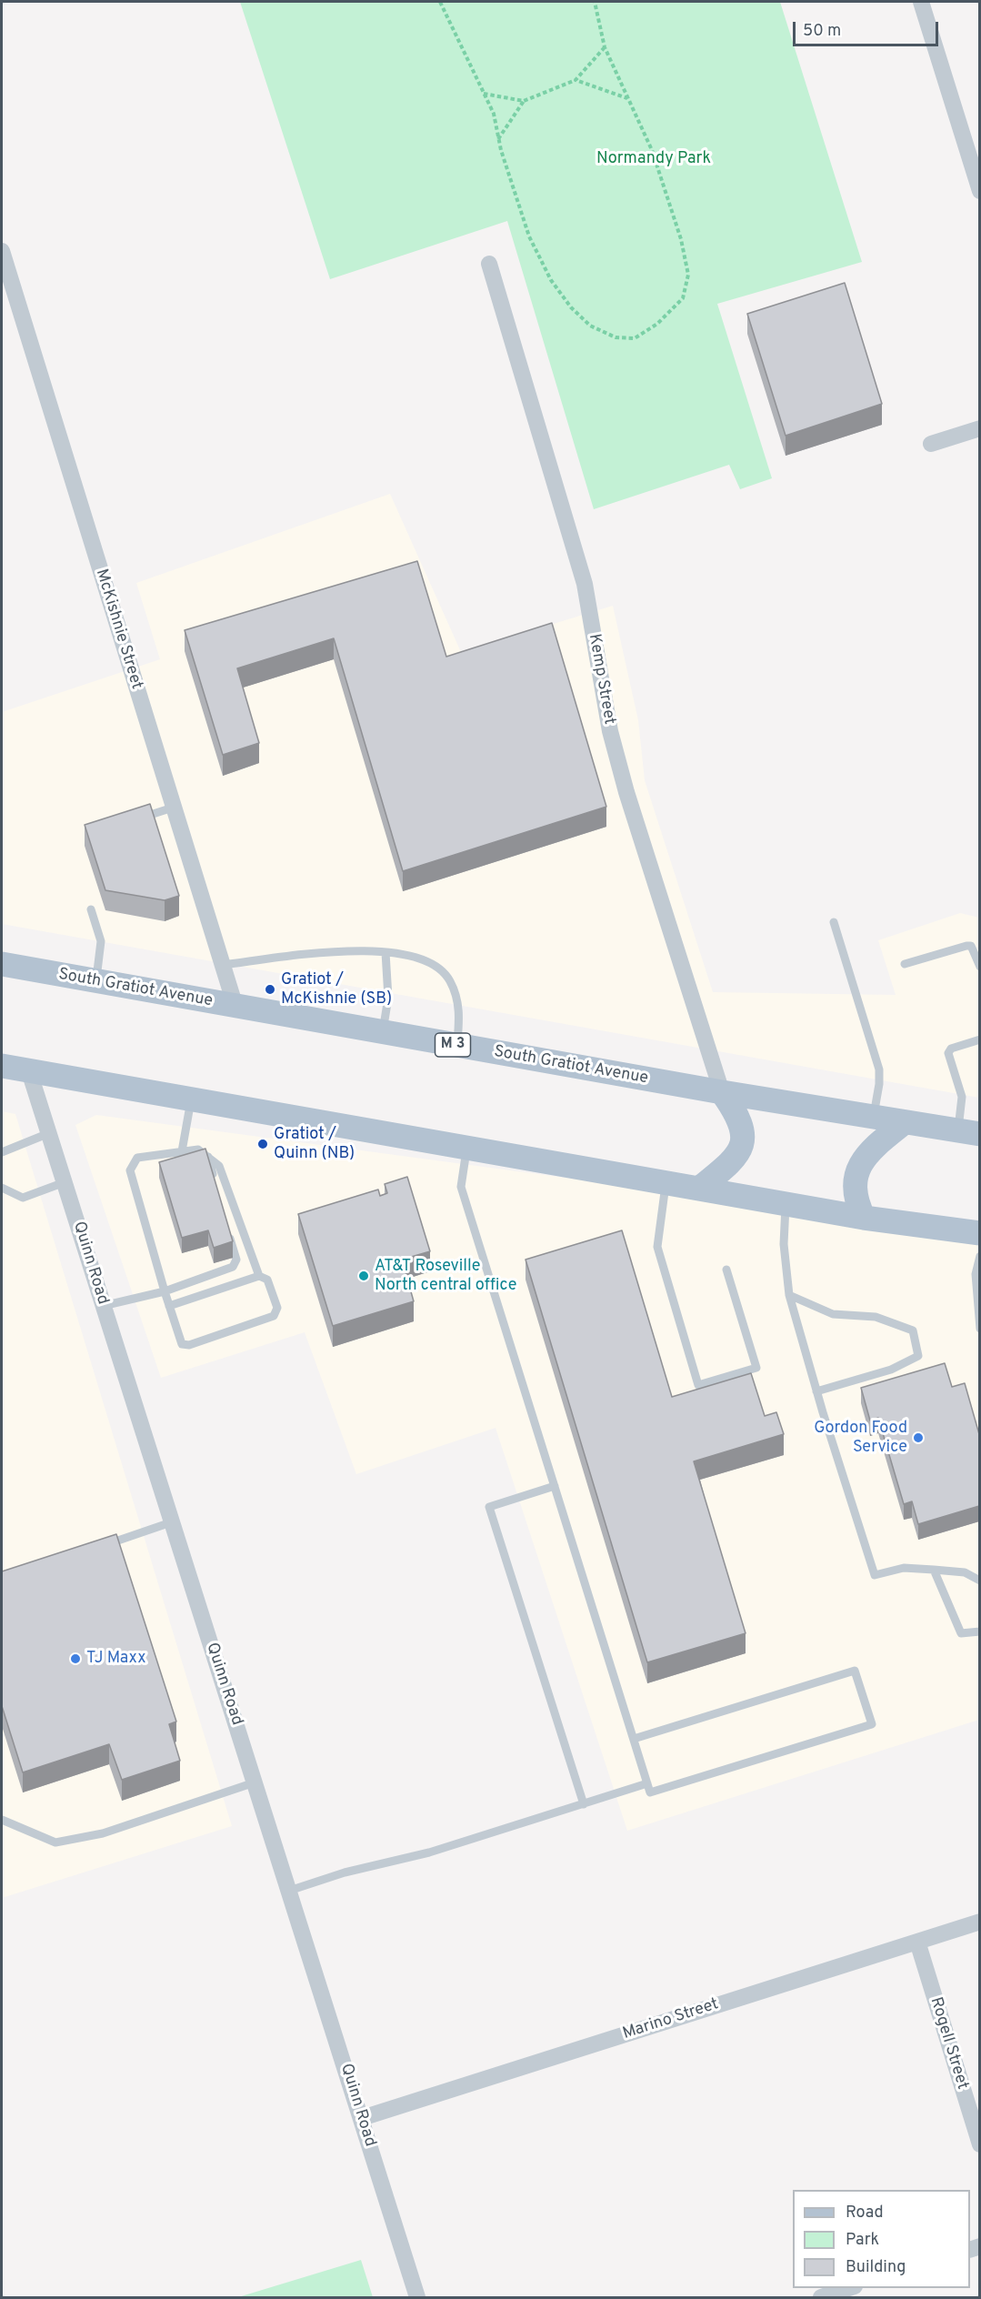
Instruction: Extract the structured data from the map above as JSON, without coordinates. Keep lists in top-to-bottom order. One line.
{"streets":{"main road":["South Gratiot Avenue","M 3"],"street":["McKishnie Street","Kemp Street","Quinn Road","Marino Street","Rogell Street"]},"crossings":[["McKishnie Street","South Gratiot Avenue"],["Kemp Street","South Gratiot Avenue"],["Quinn Road","Marino Street"],["Marino Street","Rogell Street"]],"parks":["Normandy Park"],"places":["Gratiot / McKishnie (SB)","Gratiot / Quinn (NB)","AT&T Roseville North central office","Gordon Food Service","TJ Maxx"],"legend":["Road","Park","Building"],"scale_bar":"50 m"}
